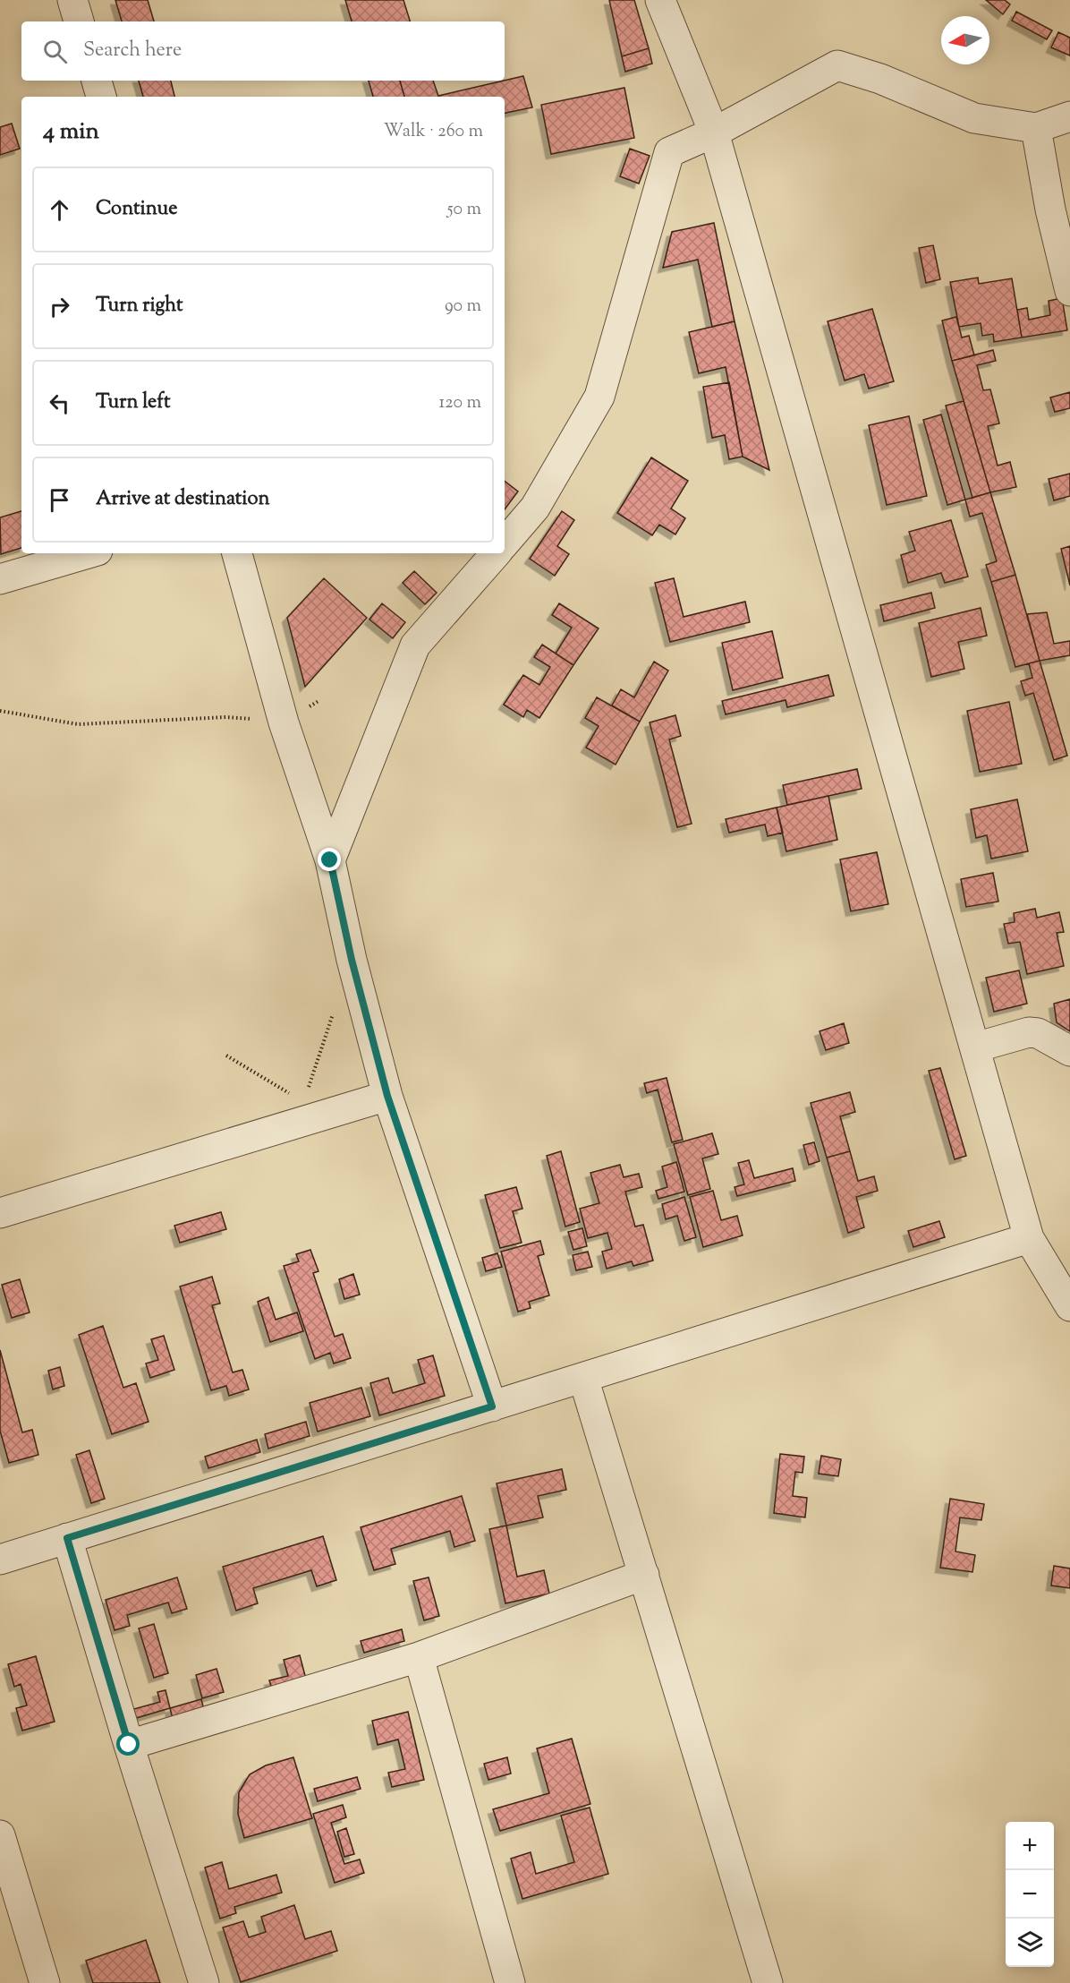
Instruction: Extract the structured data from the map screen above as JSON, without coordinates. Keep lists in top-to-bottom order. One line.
{"north":"left","page":{"search":"Search here","heading":["4 min","Walk · 260 m"],"list":[["Continue","50 m"],["Turn right","90 m"],["Turn left","120 m"],"Arrive at destination"],"map_buttons":["+","−"]}}
